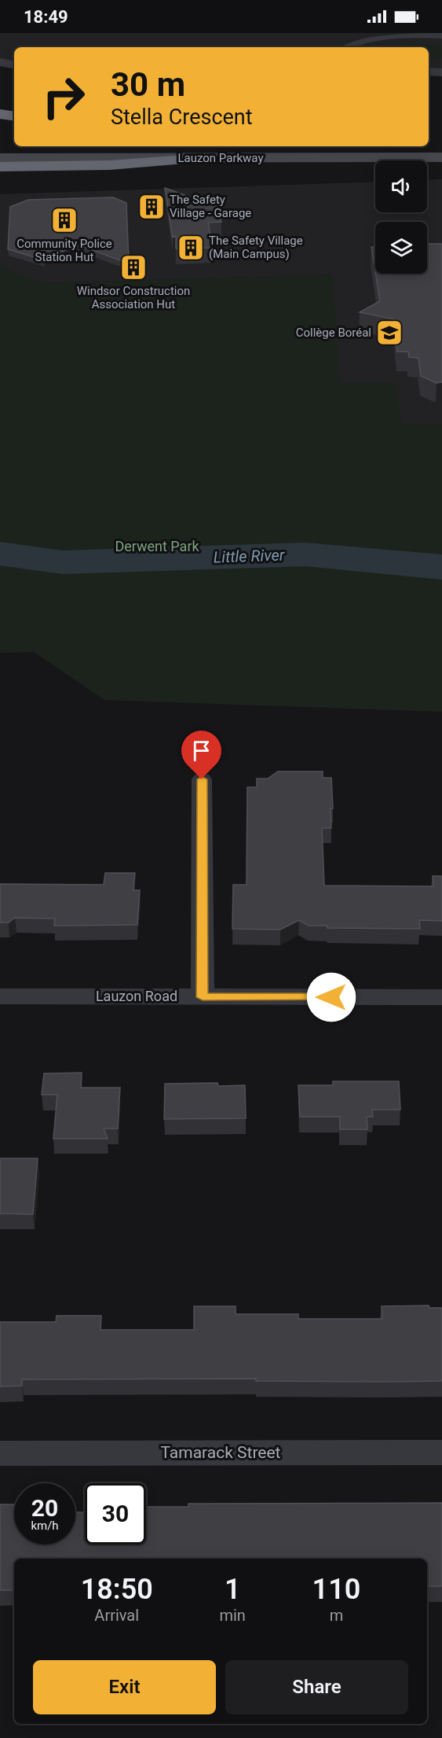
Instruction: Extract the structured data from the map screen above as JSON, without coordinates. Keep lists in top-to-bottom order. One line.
{"streets":{"main road":["Lauzon Parkway"],"street":["Lauzon Road","Tamarack Street"]},"water":["Little River"],"parks":["Derwent Park"],"places":{"building":["The Safety Village - Garage","Community Police Station Hut","The Safety Village (Main Campus)","Windsor Construction Association Hut"],"school or university":["Collège Boréal"]},"page":{"status":"18:49","turn":["30 m","Stella Crescent"],"speed":"20 km/h","limit":"30","eta":["18:50","Arrival","1","min","110","m"],"buttons":["Exit","Share"]}}
